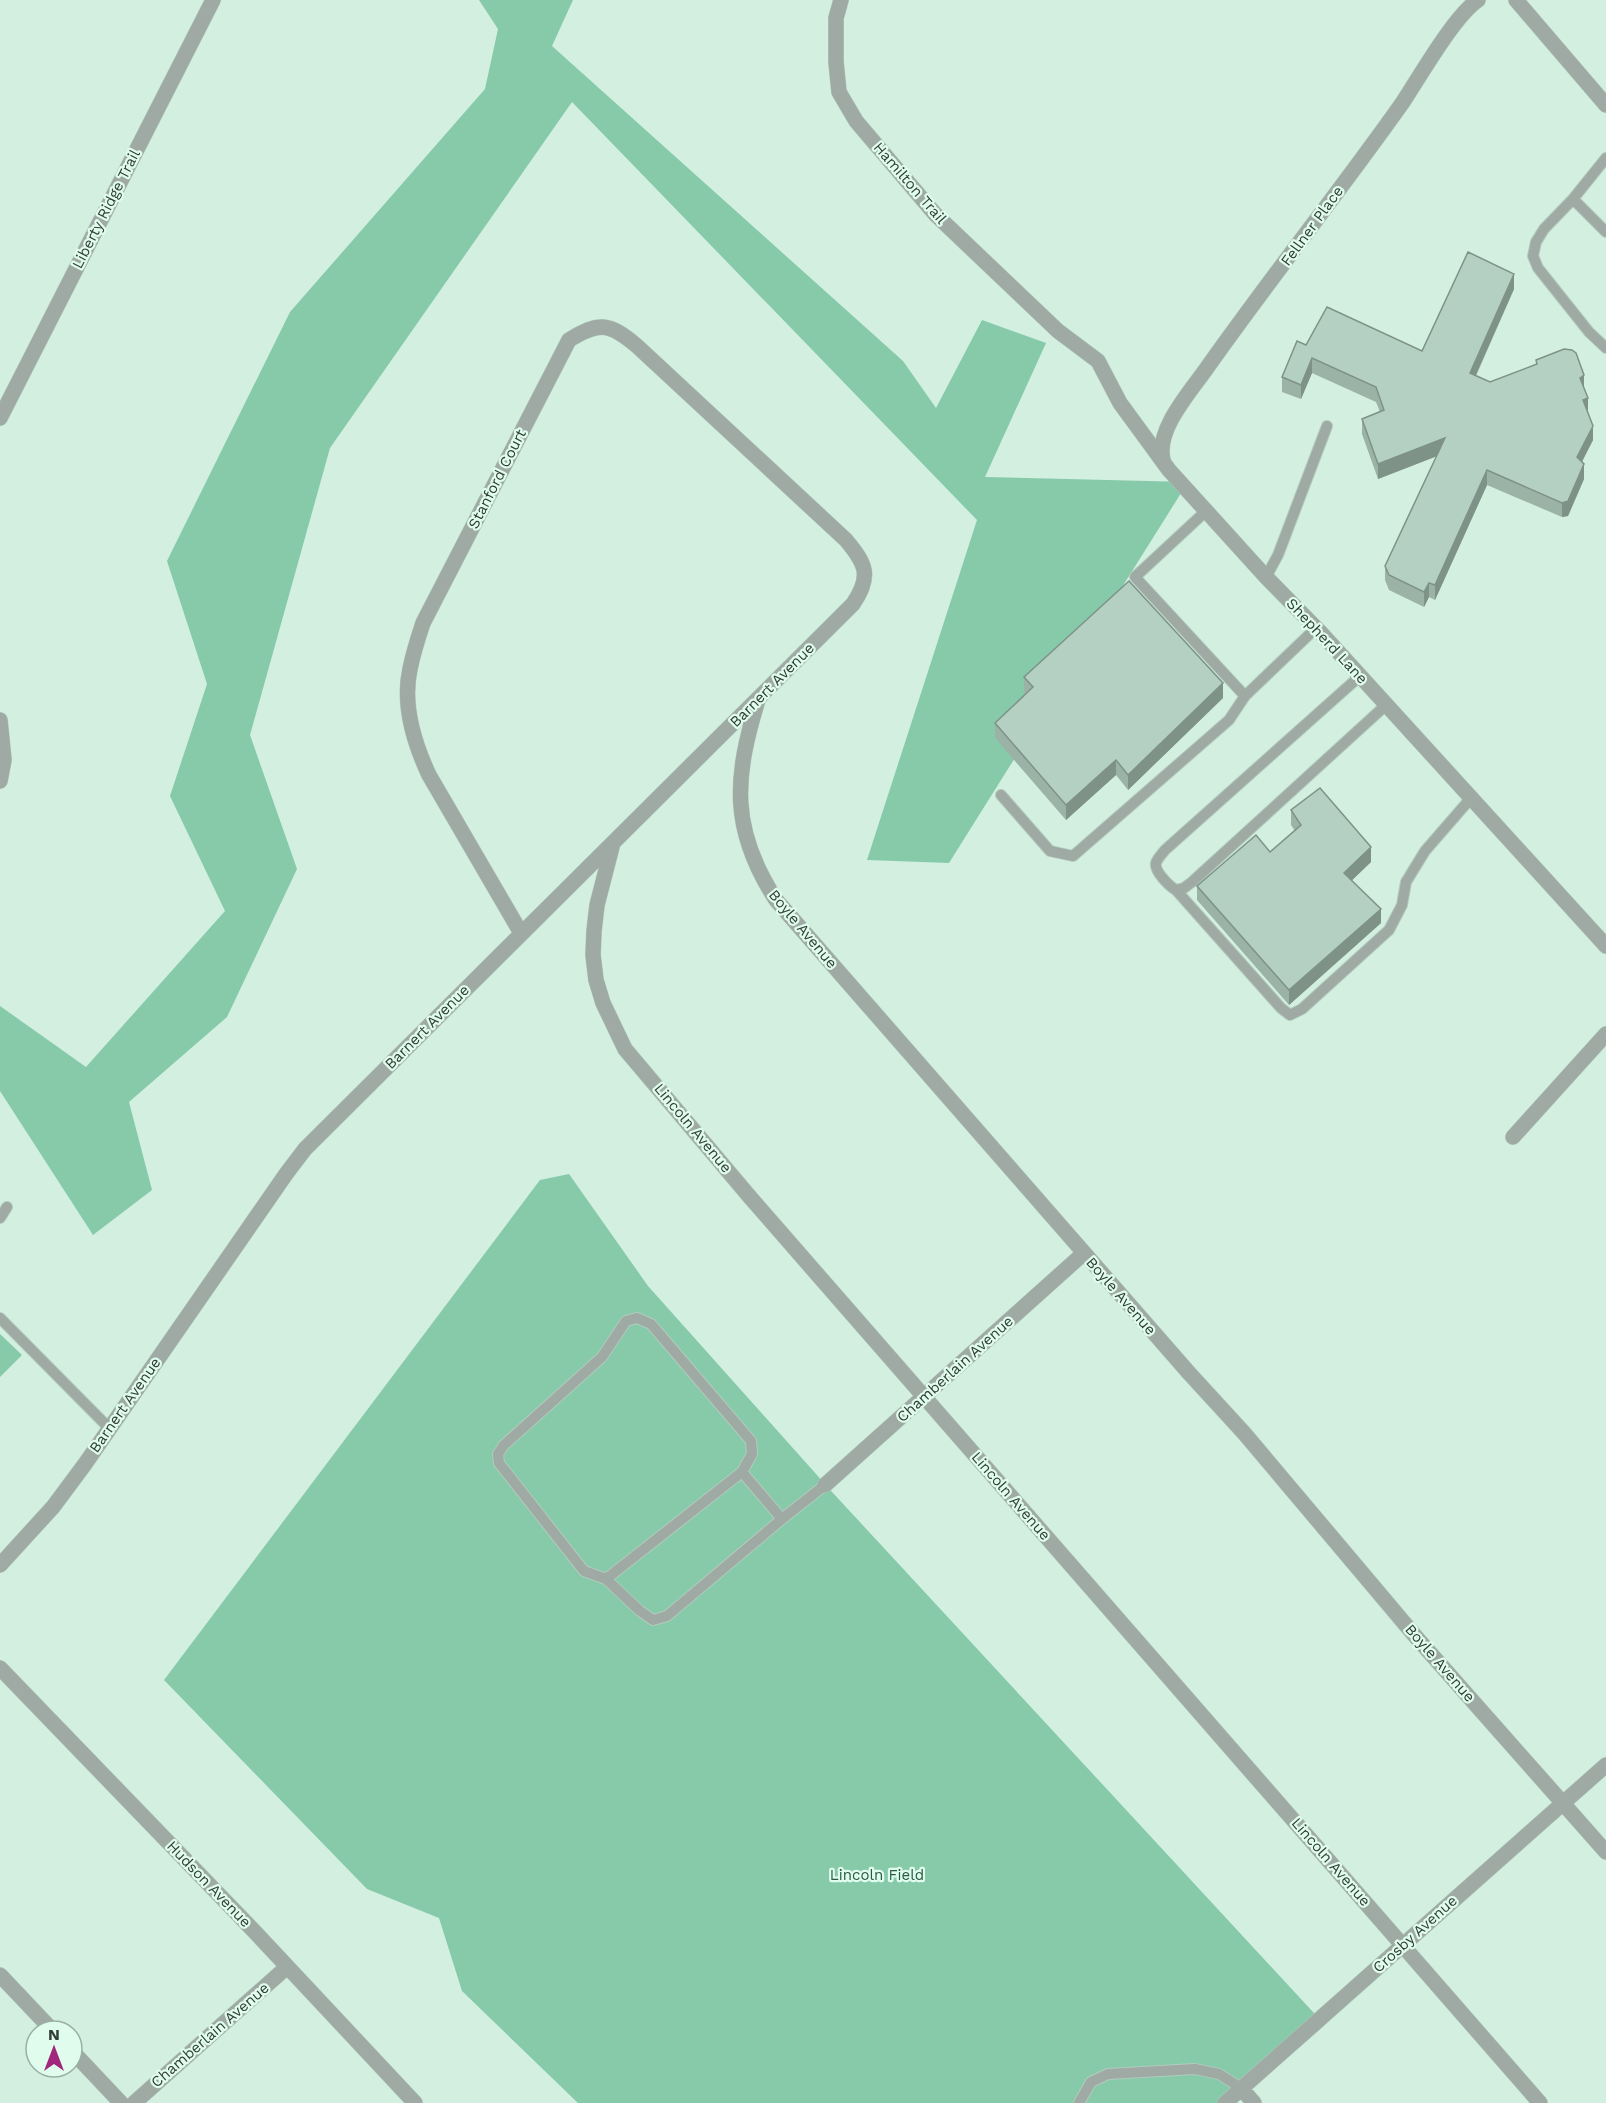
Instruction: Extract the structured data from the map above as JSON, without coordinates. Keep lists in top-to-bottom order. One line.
{"streets":{"street":["Hamilton Trail","Liberty Ridge Trail","Fellner Place","Stanford Court","Shepherd Lane","Barnert Avenue","Boyle Avenue","Lincoln Avenue","Chamberlain Avenue","Hudson Avenue","Crosby Avenue"]},"crossings":[["Hamilton Trail","Shepherd Lane"],["Fellner Place","Shepherd Lane"],["Stanford Court","Barnert Avenue"],["Barnert Avenue","Boyle Avenue"],["Barnert Avenue","Lincoln Avenue"],["Boyle Avenue","Chamberlain Avenue"],["Boyle Avenue","Crosby Avenue"],["Lincoln Avenue","Chamberlain Avenue"],["Lincoln Avenue","Crosby Avenue"],["Chamberlain Avenue","Hudson Avenue"]],"parks":["Lincoln Field"],"north":"top"}
